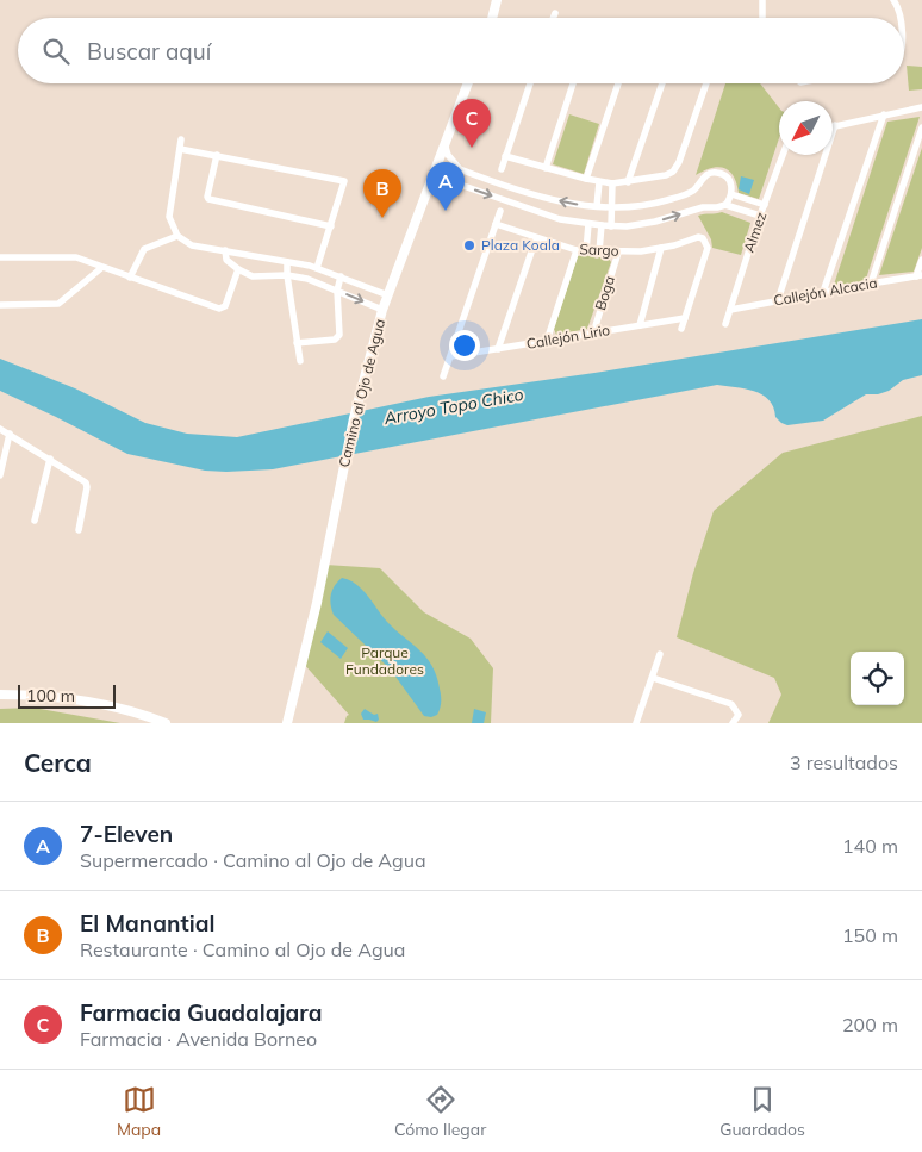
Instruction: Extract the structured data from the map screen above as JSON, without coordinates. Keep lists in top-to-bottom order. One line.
{"streets":{"street":["Almez","Sargo","Callejón Alcacia","Boga","Callejón Lirio","Camino al Ojo de Agua"]},"crossings":[["Almez","Callejón Alcacia"],["Sargo","Boga"],["Sargo","Callejón Lirio"],["Boga","Callejón Lirio"]],"water":["Arroyo Topo Chico"],"parks":["Parque Fundadores"],"places":["Plaza Koala"],"scale_bar":"100 m","north":"bottom left","page":{"search":"Buscar aquí","pins":["C","A","B"],"scale":"100 m","heading":["Cerca","3 resultados"],"list":[{"mark":"A","name":"7-Eleven","note":"Supermercado · Camino al Ojo de Agua","value":"140 m"},{"mark":"B","name":"El Manantial","note":"Restaurante · Camino al Ojo de Agua","value":"150 m"},{"mark":"C","name":"Farmacia Guadalajara","note":"Farmacia · Avenida Borneo","value":"200 m"}],"nav":["Mapa","Cómo llegar","Guardados"]}}
